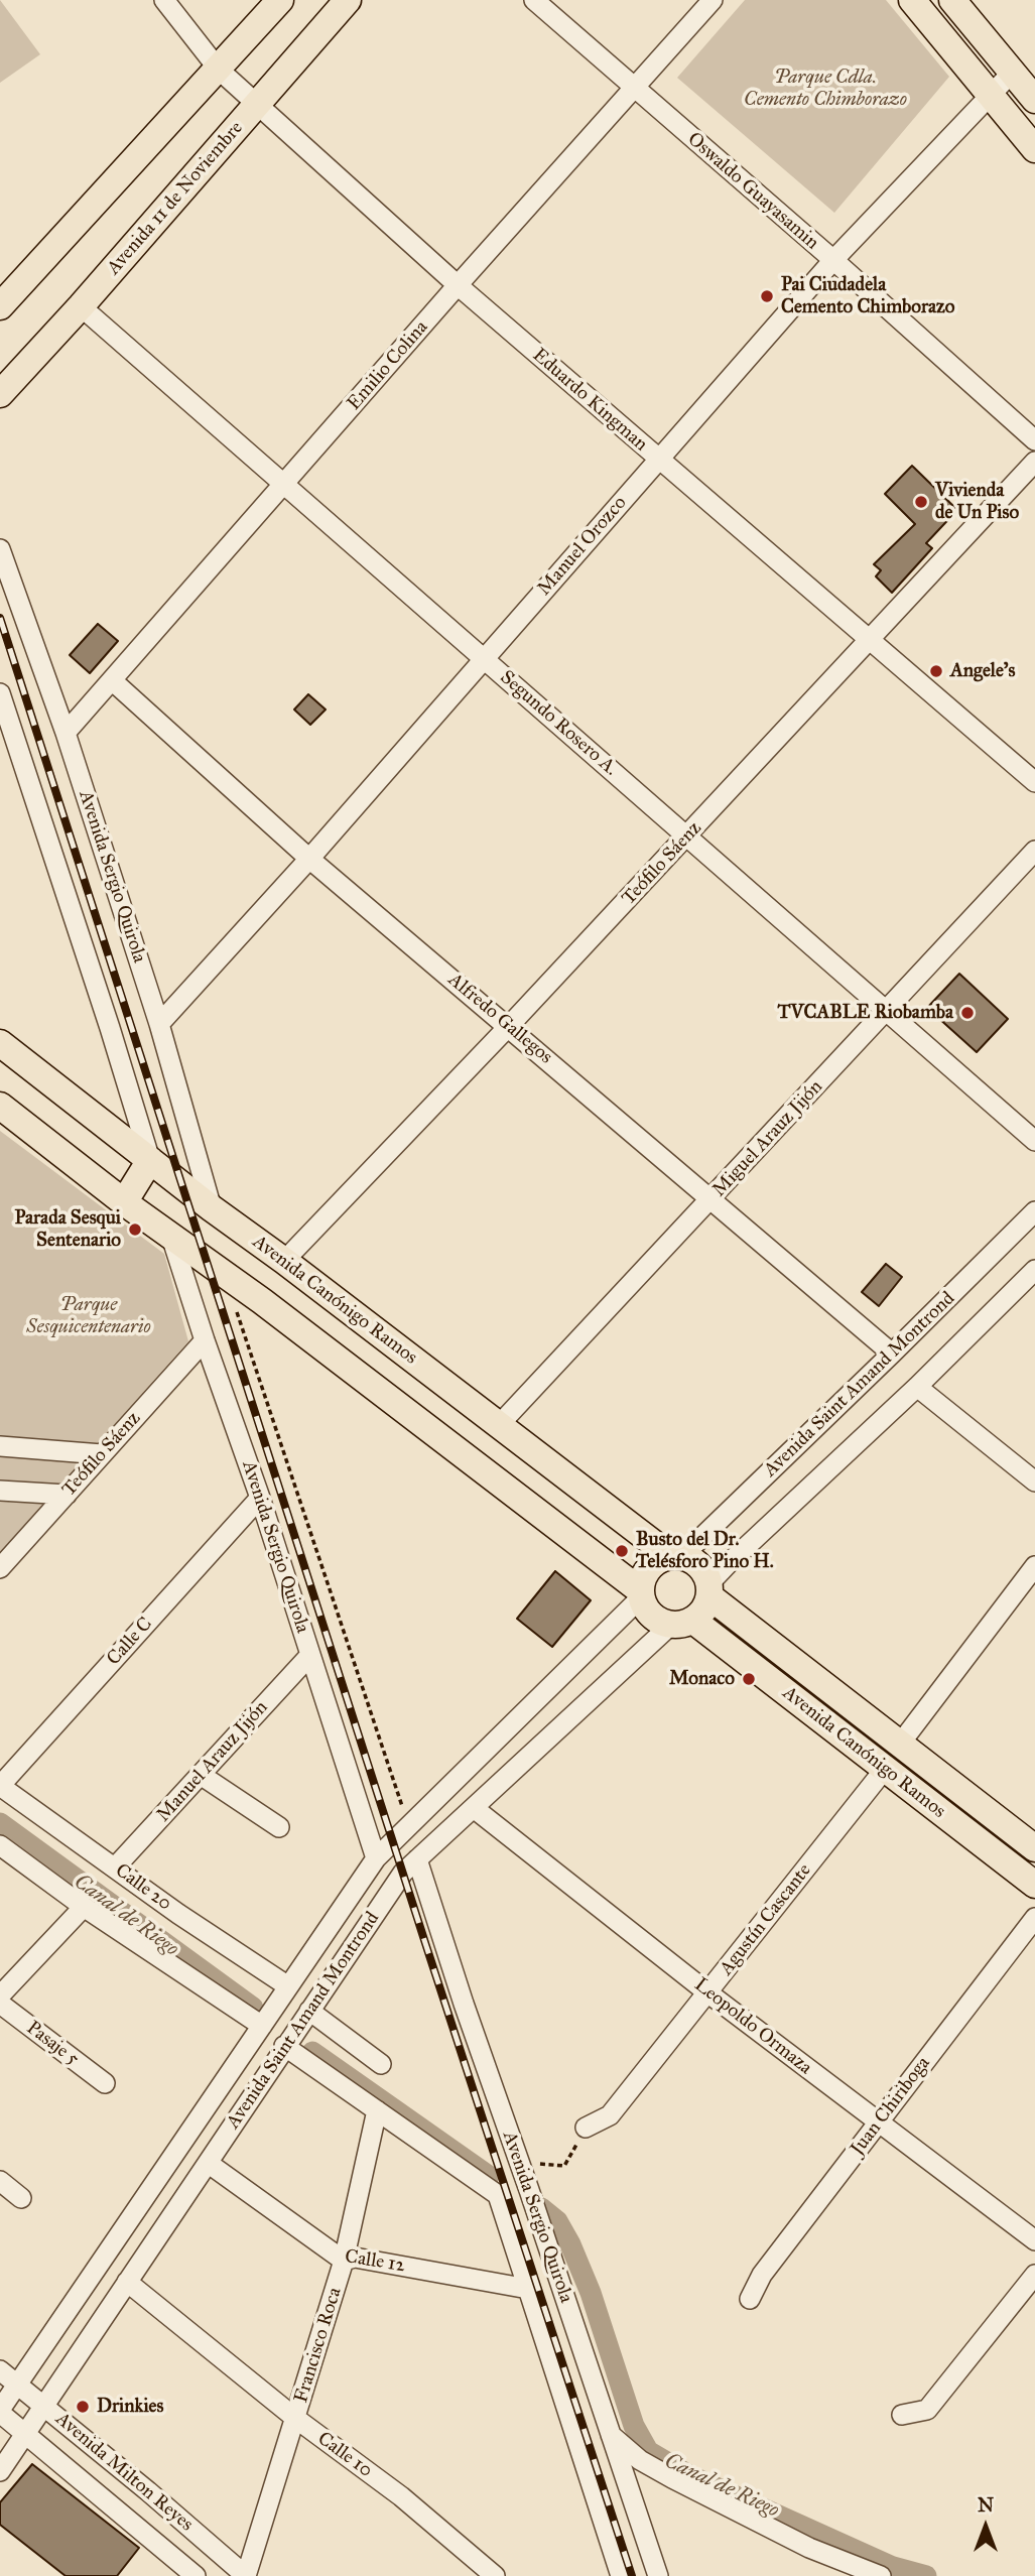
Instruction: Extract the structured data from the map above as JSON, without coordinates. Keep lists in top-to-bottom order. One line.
{"streets":{"main road":["Avenida 11 de Noviembre","Avenida Canónigo Ramos"],"street":["Oswaldo Guayasamin","Emilio Colina","Eduardo Kingman","Manuel Orozco","Segundo Rosero A.","Teófilo Sáenz","Avenida Sergio Quirola","Alfredo Gallegos","Miguel Arauz Jijón","Avenida Saint Amand Montrond","Calle C","Manuel Arauz Jijón","Calle 20","Agustín Cascante","Leopoldo Ormaza","Pasaje 5","Juan Chiriboga","Calle 12","Francisco Roca","Calle 10","Avenida Milton Reyes"]},"crossings":[["Oswaldo Guayasamin","Emilio Colina"],["Oswaldo Guayasamin","Manuel Orozco"],["Avenida 11 de Noviembre","Eduardo Kingman"],["Avenida 11 de Noviembre","Segundo Rosero A."],["Emilio Colina","Eduardo Kingman"],["Emilio Colina","Segundo Rosero A."],["Emilio Colina","Avenida Sergio Quirola"],["Emilio Colina","Alfredo Gallegos"],["Eduardo Kingman","Manuel Orozco"],["Eduardo Kingman","Teófilo Sáenz"],["Manuel Orozco","Segundo Rosero A."],["Manuel Orozco","Avenida Sergio Quirola"],["Manuel Orozco","Alfredo Gallegos"],["Segundo Rosero A.","Teófilo Sáenz"],["Segundo Rosero A.","Miguel Arauz Jijón"],["Teófilo Sáenz","Avenida Sergio Quirola"],["Teófilo Sáenz","Alfredo Gallegos"],["Teófilo Sáenz","Avenida Canónigo Ramos"],["Avenida Sergio Quirola","Avenida Canónigo Ramos"],["Avenida Sergio Quirola","Avenida Saint Amand Montrond"],["Avenida Sergio Quirola","Calle C"],["Avenida Sergio Quirola","Manuel Arauz Jijón"],["Avenida Sergio Quirola","Calle 12"],["Avenida Sergio Quirola","Francisco Roca"],["Alfredo Gallegos","Miguel Arauz Jijón"],["Alfredo Gallegos","Avenida Saint Amand Montrond"],["Miguel Arauz Jijón","Avenida Canónigo Ramos"],["Avenida Canónigo Ramos","Avenida Saint Amand Montrond"],["Avenida Canónigo Ramos","Agustín Cascante"],["Avenida Saint Amand Montrond","Calle 20"],["Avenida Saint Amand Montrond","Leopoldo Ormaza"],["Avenida Saint Amand Montrond","Calle 12"],["Avenida Saint Amand Montrond","Calle 10"],["Avenida Saint Amand Montrond","Avenida Milton Reyes"],["Calle C","Calle 20"],["Manuel Arauz Jijón","Calle 20"],["Agustín Cascante","Leopoldo Ormaza"],["Leopoldo Ormaza","Juan Chiriboga"],["Calle 12","Francisco Roca"],["Francisco Roca","Calle 10"],["Francisco Roca","Avenida Milton Reyes"]],"water":["Canal de Riego"],"parks":["Parque Cdla. Cemento Chimborazo","Parque Sesquicentenario"],"places":["Pai Ciudadela Cemento Chimborazo","Vivienda de Un Piso","Angele's","TVCABLE Riobamba","Parada Sesqui Sentenario","Busto del Dr. Telésforo Pino H.","Monaco","Drinkies"],"north":"top"}
